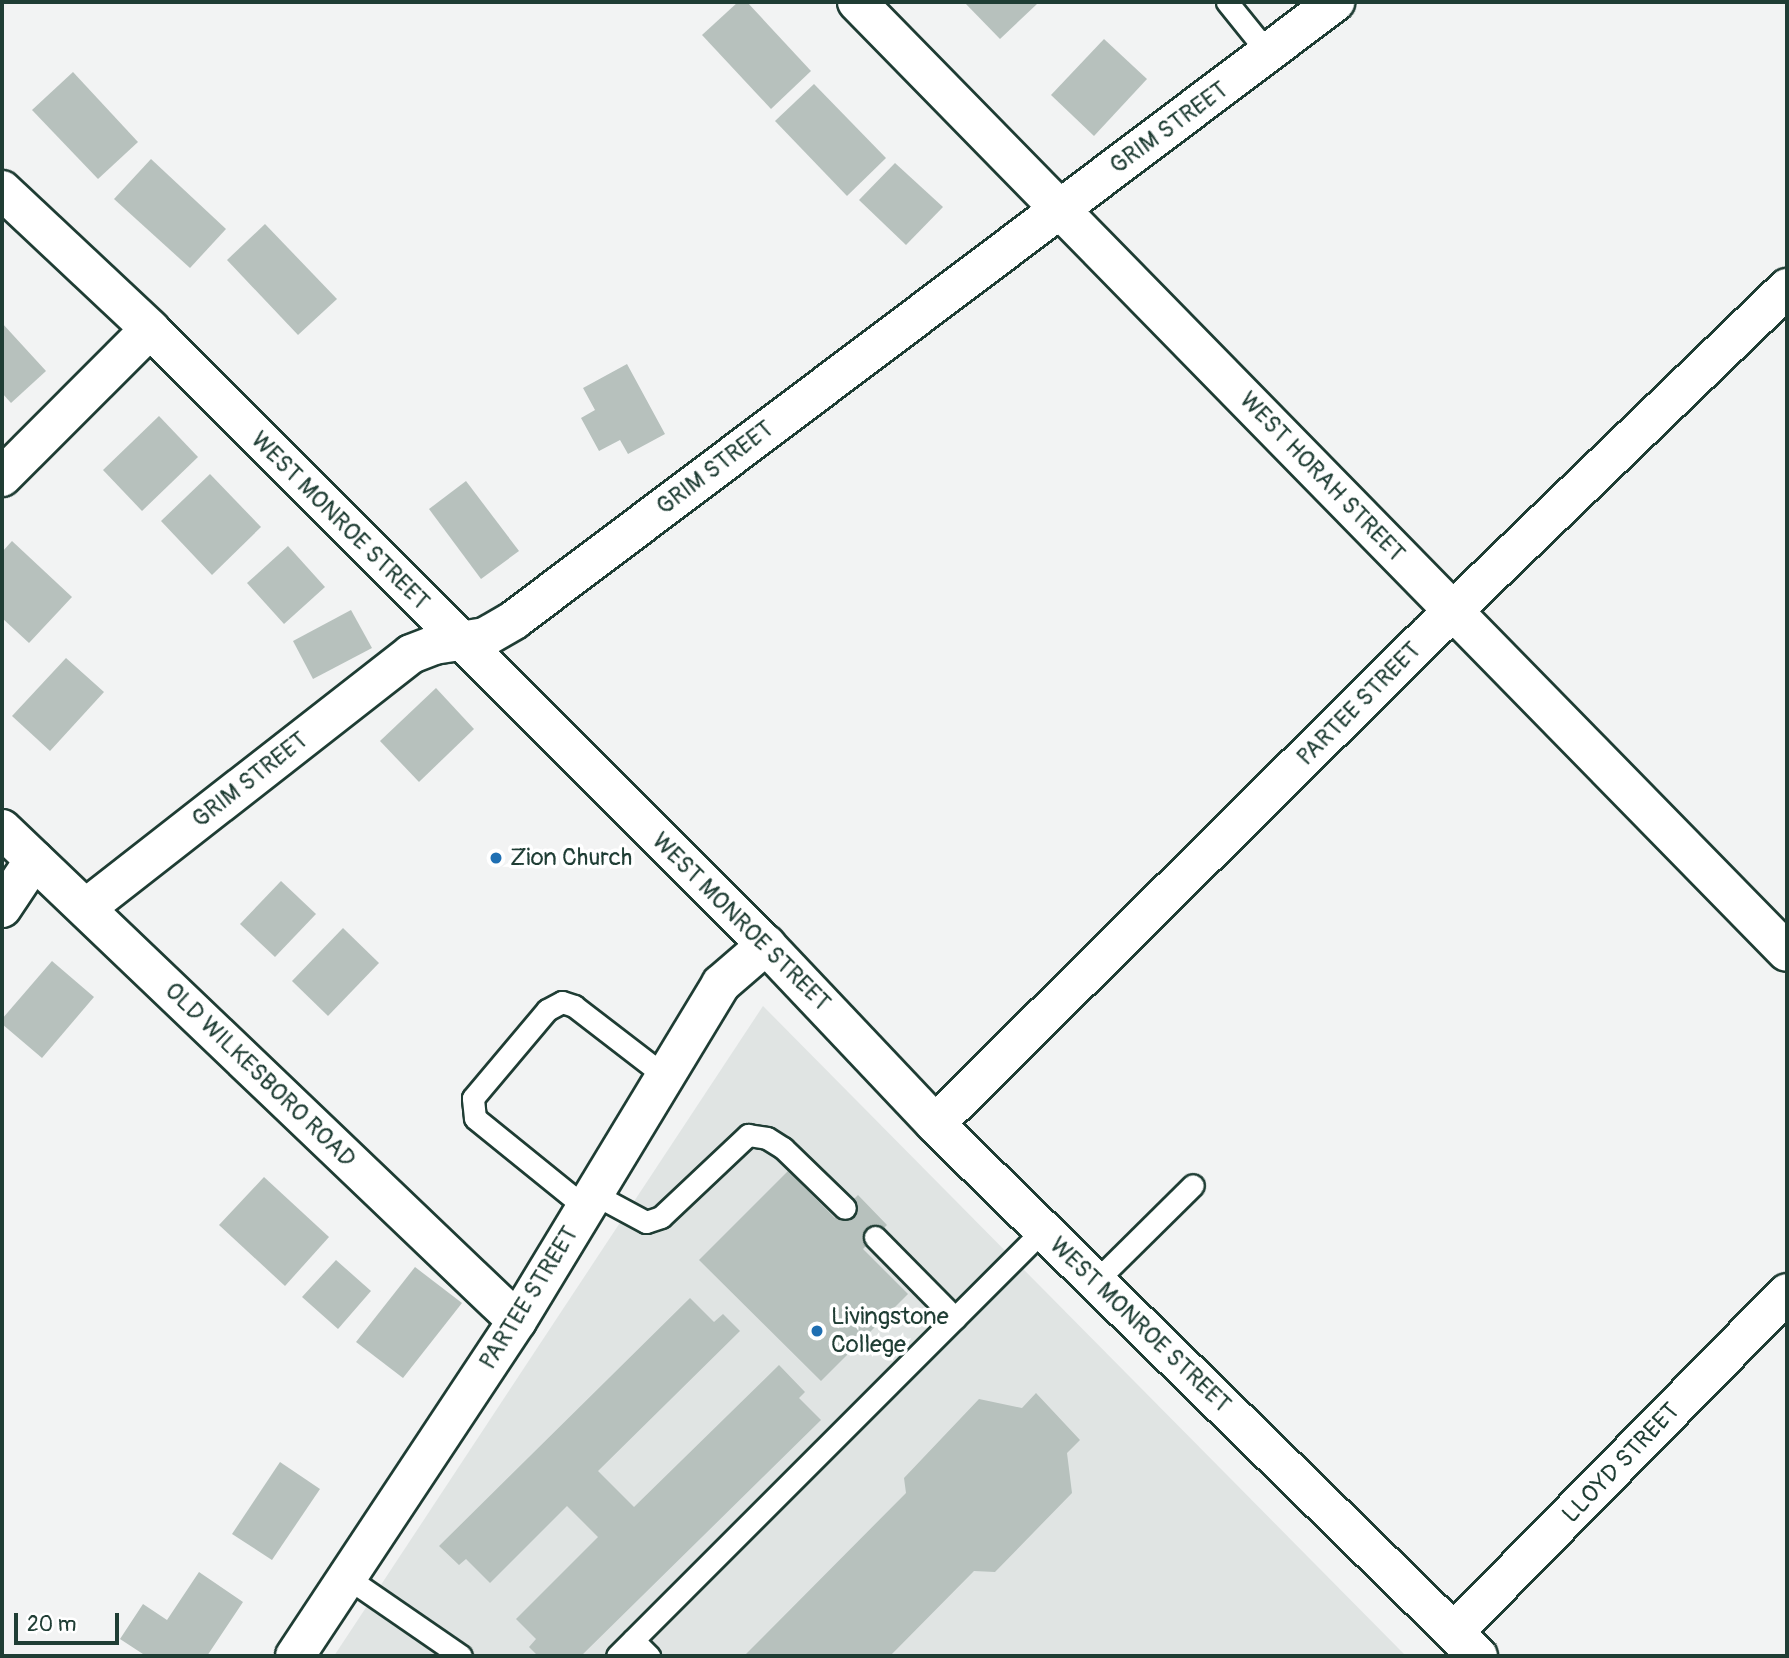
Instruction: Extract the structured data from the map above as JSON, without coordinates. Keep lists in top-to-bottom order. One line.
{"streets":{"street":["GRIM STREET","WEST HORAH STREET","WEST MONROE STREET","PARTEE STREET","OLD WILKESBORO ROAD","LLOYD STREET"]},"crossings":[["GRIM STREET","WEST HORAH STREET"],["GRIM STREET","WEST MONROE STREET"],["GRIM STREET","OLD WILKESBORO ROAD"],["WEST HORAH STREET","PARTEE STREET"],["WEST MONROE STREET","PARTEE STREET"],["WEST MONROE STREET","LLOYD STREET"],["PARTEE STREET","OLD WILKESBORO ROAD"]],"places":["Zion Church","Livingstone College"],"scale_bar":"20 m"}
